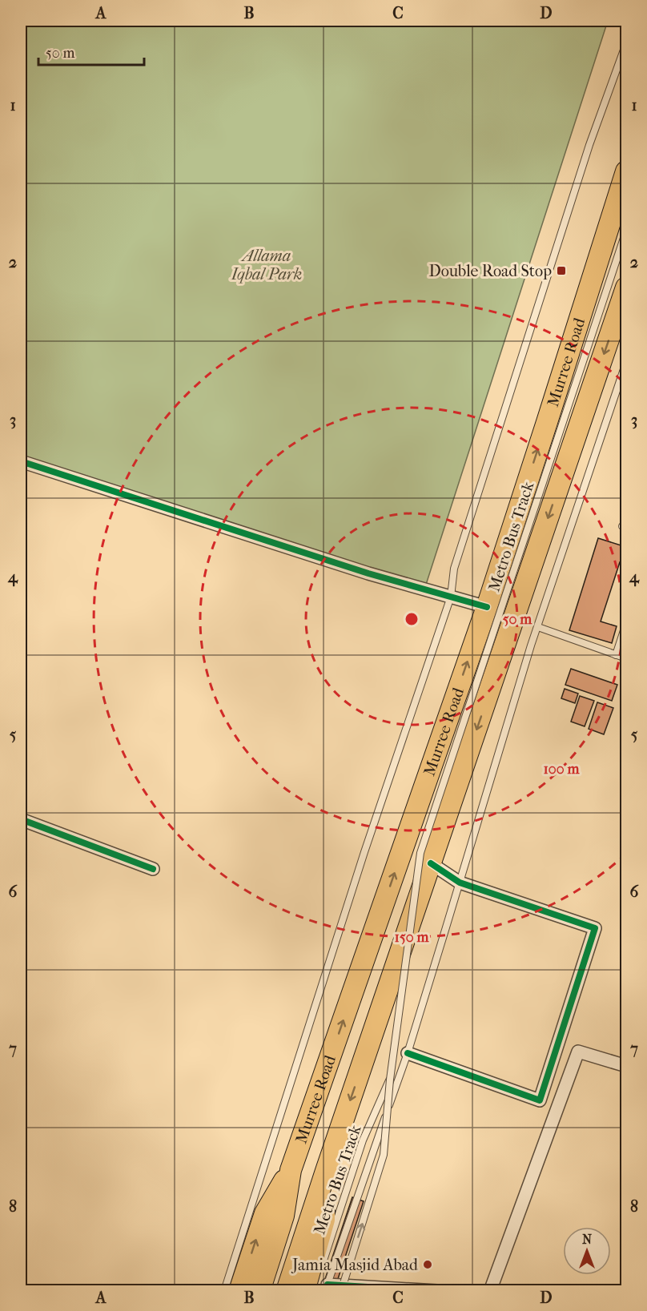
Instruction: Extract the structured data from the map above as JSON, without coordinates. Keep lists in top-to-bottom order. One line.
{"streets":{"main road":["Murree Road"],"lane":["Metro Bus Track"]},"parks":["Allama Iqbal Park"],"places":{"transit":["Double Road Stop"],"other":["Jamia Masjid Abad"]},"scale_bar":"50 m","north":"top","grid":{"columns":["A","B","C","D"],"rows":["1","2","3","4","5","6","7","8"]},"rings":["50 m","100 m","150 m"]}
